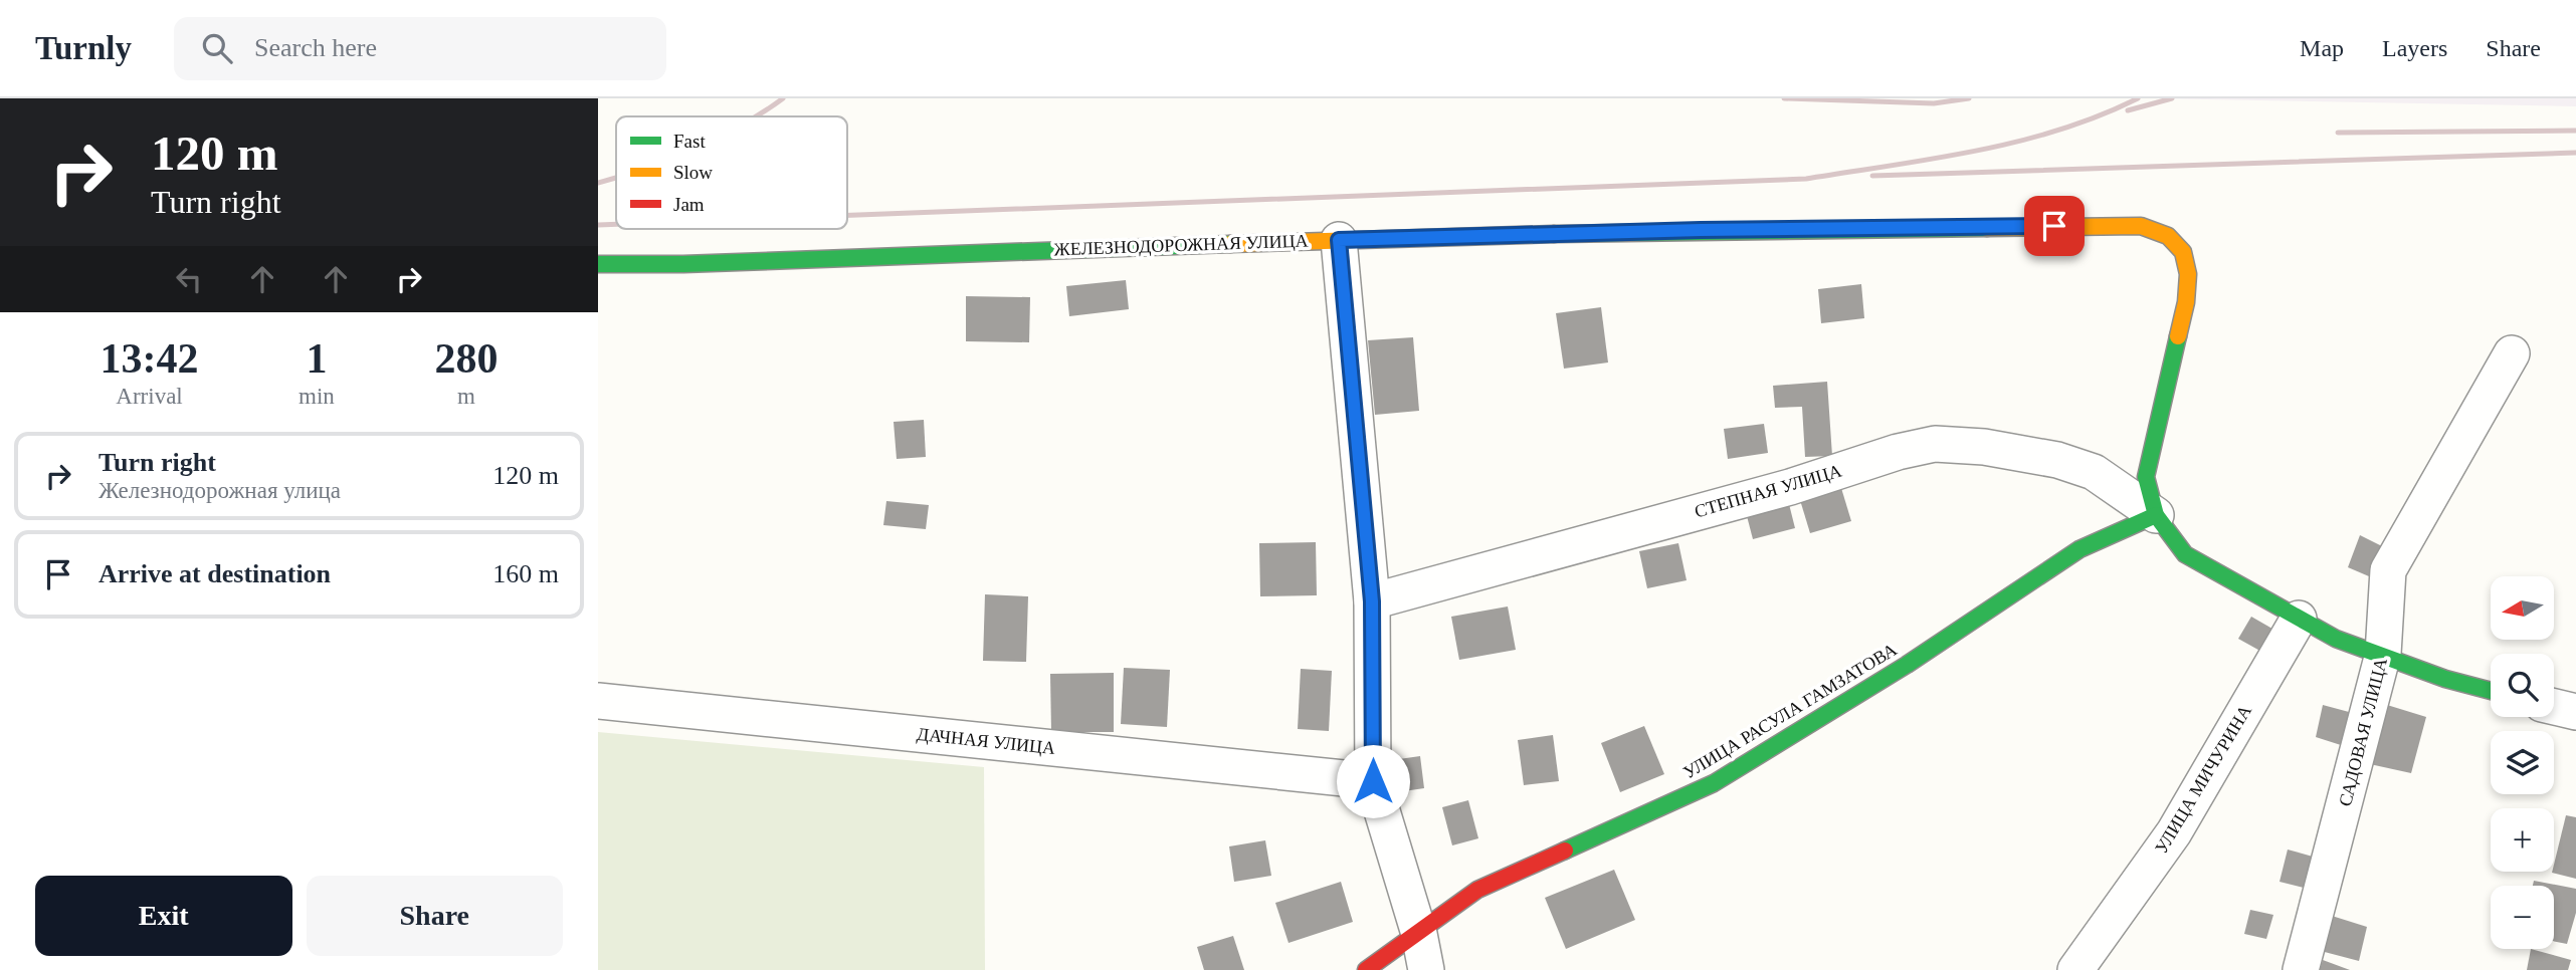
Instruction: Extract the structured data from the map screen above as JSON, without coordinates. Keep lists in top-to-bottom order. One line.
{"streets":{"street":["ЖЕЛЕЗНОДОРОЖНАЯ УЛИЦА","СТЕПНАЯ УЛИЦА","УЛИЦА РАСУЛА ГАМЗАТОВА","САДОВАЯ УЛИЦА","ДАЧНАЯ УЛИЦА","УЛИЦА МИЧУРИНА"]},"crossings":[["ЖЕЛЕЗНОДОРОЖНАЯ УЛИЦА","СТЕПНАЯ УЛИЦА"],["ЖЕЛЕЗНОДОРОЖНАЯ УЛИЦА","УЛИЦА РАСУЛА ГАМЗАТОВА"],["ЖЕЛЕЗНОДОРОЖНАЯ УЛИЦА","САДОВАЯ УЛИЦА"],["ЖЕЛЕЗНОДОРОЖНАЯ УЛИЦА","УЛИЦА МИЧУРИНА"],["СТЕПНАЯ УЛИЦА","УЛИЦА РАСУЛА ГАМЗАТОВА"]],"legend":["Fast","Slow","Jam"],"north":"left","page":{"header":"Turnly","search":"Search here","nav":["Map","Layers","Share"],"turn":["120 m","Turn right"],"eta":["13:42","Arrival","1","min","280","m"],"list":[{"name":"Turn right","note":"Железнодорожная улица","value":"120 m"},{"name":"Arrive at destination","value":"160 m"}],"map_buttons":["+","−"],"buttons":["Exit","Share"]}}
